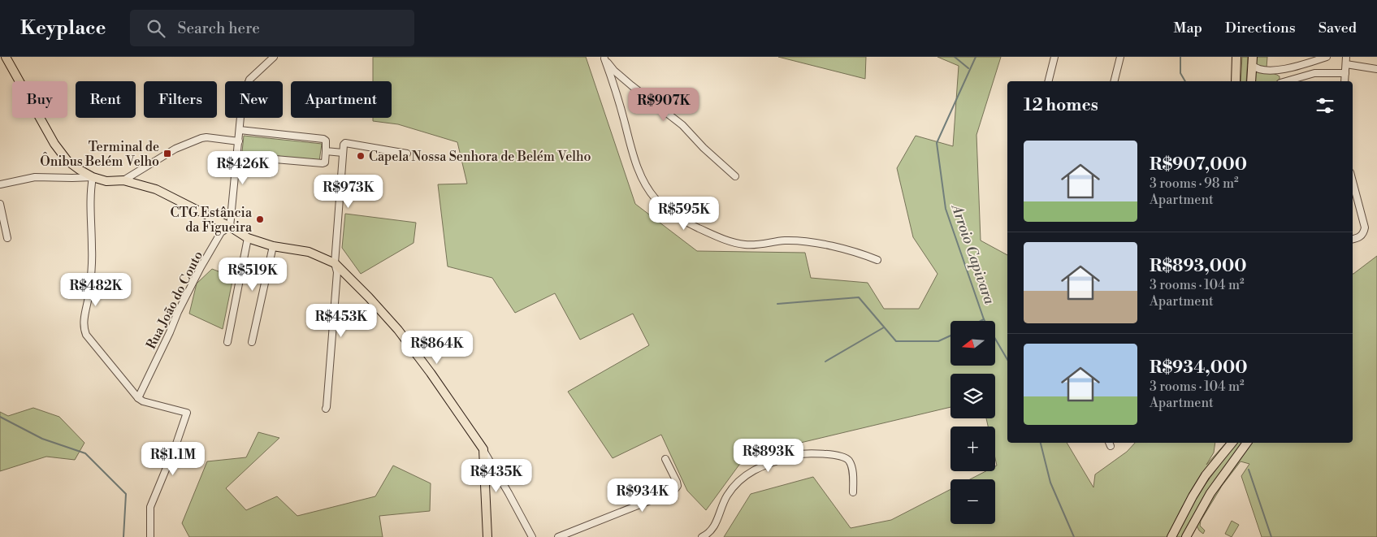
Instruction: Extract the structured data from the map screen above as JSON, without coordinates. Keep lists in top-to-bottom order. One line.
{"streets":{"street":["Rua João do Couto"]},"water":["Arroio Capivara"],"places":{"transit":["Terminal de Ônibus Belém Velho"],"other":["Capela Nossa Senhora de Belém Velho","CTG Estância da Figueira"]},"north":"left","page":{"header":"Keyplace","search":"Search here","nav":["Map","Directions","Saved"],"chip":["Buy","Rent","Filters","New","Apartment"],"heading":"12 homes","price":["R$907K","R$426K","R$973K","R$595K","R$519K","R$482K","R$453K","R$864K","R$893K","R$1.1M","R$435K","R$934K"],"list":[{"name":"R$907,000","note":"3 rooms · 98 m² · Apartment"},{"name":"R$893,000","note":"3 rooms · 104 m² · Apartment"},{"name":"R$934,000","note":"3 rooms · 104 m² · Apartment"}],"map_buttons":["+","−"]}}
